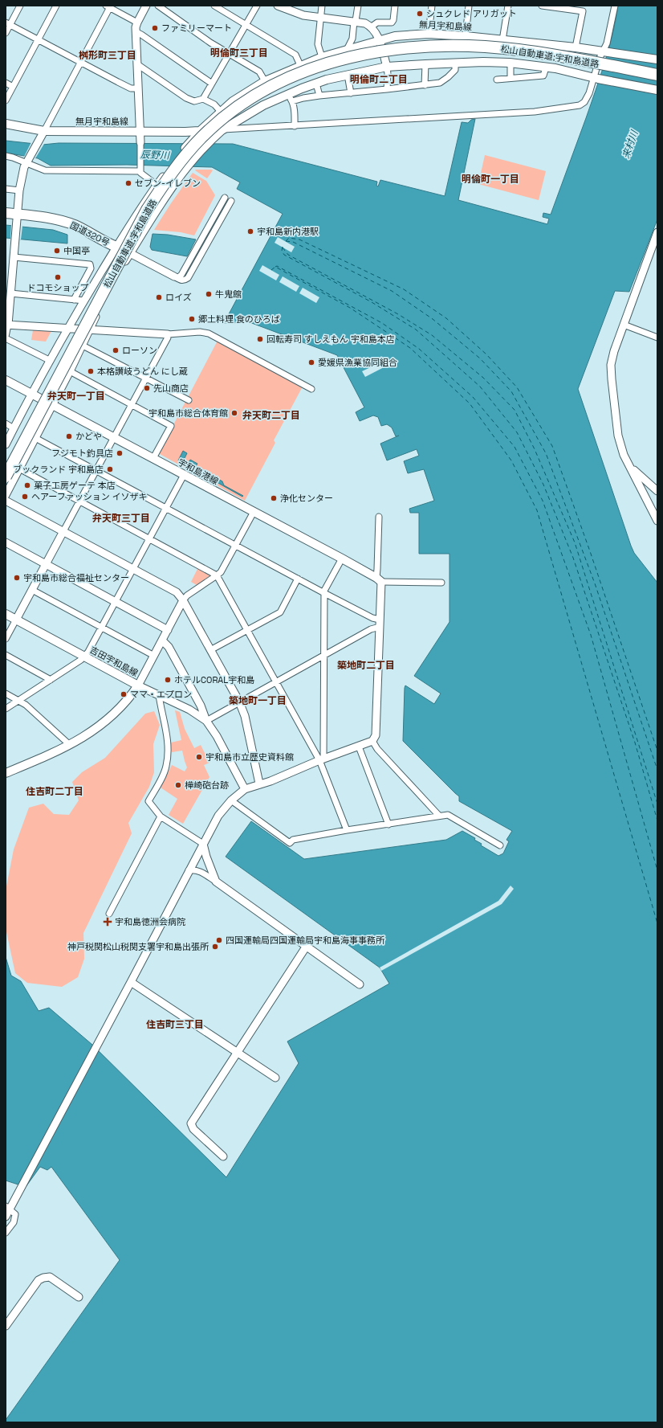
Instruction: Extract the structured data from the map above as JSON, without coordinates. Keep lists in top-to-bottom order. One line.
{"streets":{"highway":["松山自動車道;宇和島道路","国道320号"],"main road":["無月宇和島線","宇和島港線","吉田宇和島線"]},"districts":["明倫町三丁目","桝形町三丁目","明倫町二丁目","明倫町一丁目","弁天町一丁目","弁天町二丁目","弁天町三丁目","築地町二丁目","築地町一丁目","住吉町二丁目","住吉町三丁目"],"water":["来村川","辰野川"],"places":{"other":["シュクレド アリガット","ファミリーマート","セブン-イレブン","宇和島新内港駅","中国亭","ドコモショップ","牛鬼館","ロイズ","郷土料理 食のひろば","回転寿司 すしえもん 宇和島本店","ローソン","愛媛県漁業協同組合","本格讃岐うどん にし蔵","先山商店","宇和島市総合体育館","かどや","フジモト釣具店","ブックランド 宇和島店","菓子工房ゲーテ 本店","ヘアーファッション イソザキ","浄化センター","宇和島市総合福祉センター","ホテルCORAL宇和島","ママ・エプロン","宇和島市立歴史資料館","樺崎砲台跡","四国運輸局四国運輸局宇和島海事事務所","神戸税関松山税関支署宇和島出張所"],"health":["宇和島徳洲会病院"]}}
